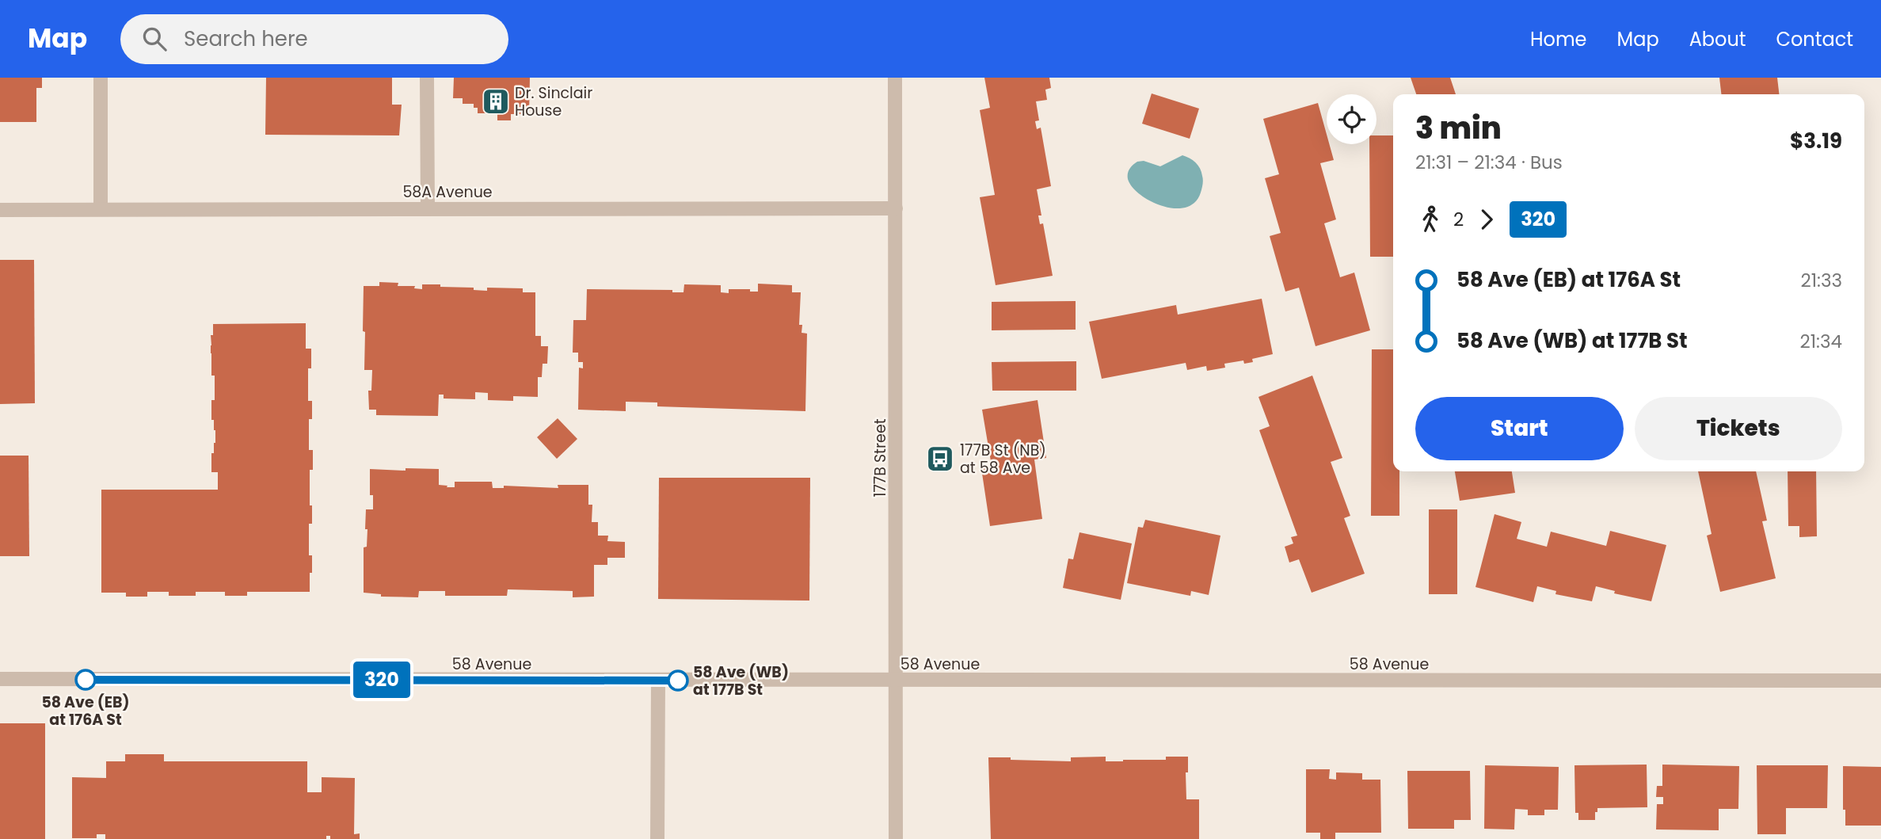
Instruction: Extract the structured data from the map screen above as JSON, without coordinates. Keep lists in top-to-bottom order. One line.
{"streets":{"street":["58A Avenue","177B Street","58 Avenue"]},"crossings":[["58A Avenue","177B Street"],["177B Street","58 Avenue"]],"places":{"building":["Dr. Sinclair House"],"bus stop":["177B St (NB) at 58 Ave"],"other":["58 Ave (EB) at 176A St","58 Ave (WB) at 177B St"]},"lines":["bus line 320"],"page":{"header":"Map","search":"Search here","nav":["Home","Map","About","Contact"],"on_map":"320","heading":["3 min","21:31 – 21:34 · Bus","$3.19"],"legs":["2","320"],"list":[{"name":"58 Ave (EB) at 176A St","value":"21:33"},{"name":"58 Ave (WB) at 177B St","value":"21:34"}],"buttons":["Start","Tickets"]}}
